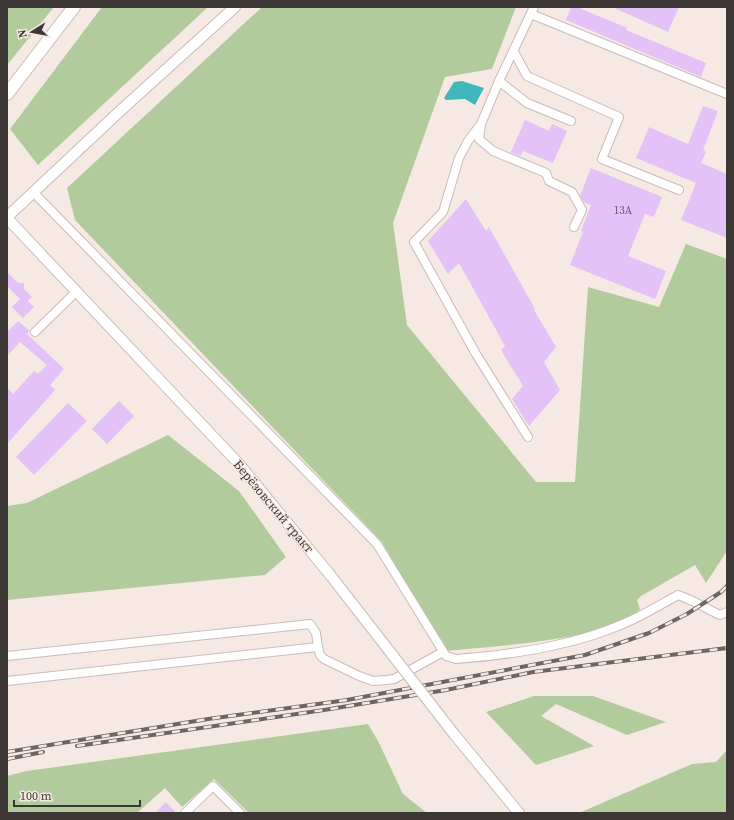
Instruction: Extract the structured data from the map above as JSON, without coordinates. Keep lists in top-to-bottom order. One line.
{"streets":{"main road":["Берёзовский тракт"]},"house_numbers":["13А"],"scale_bar":"100 m","north":"left"}
